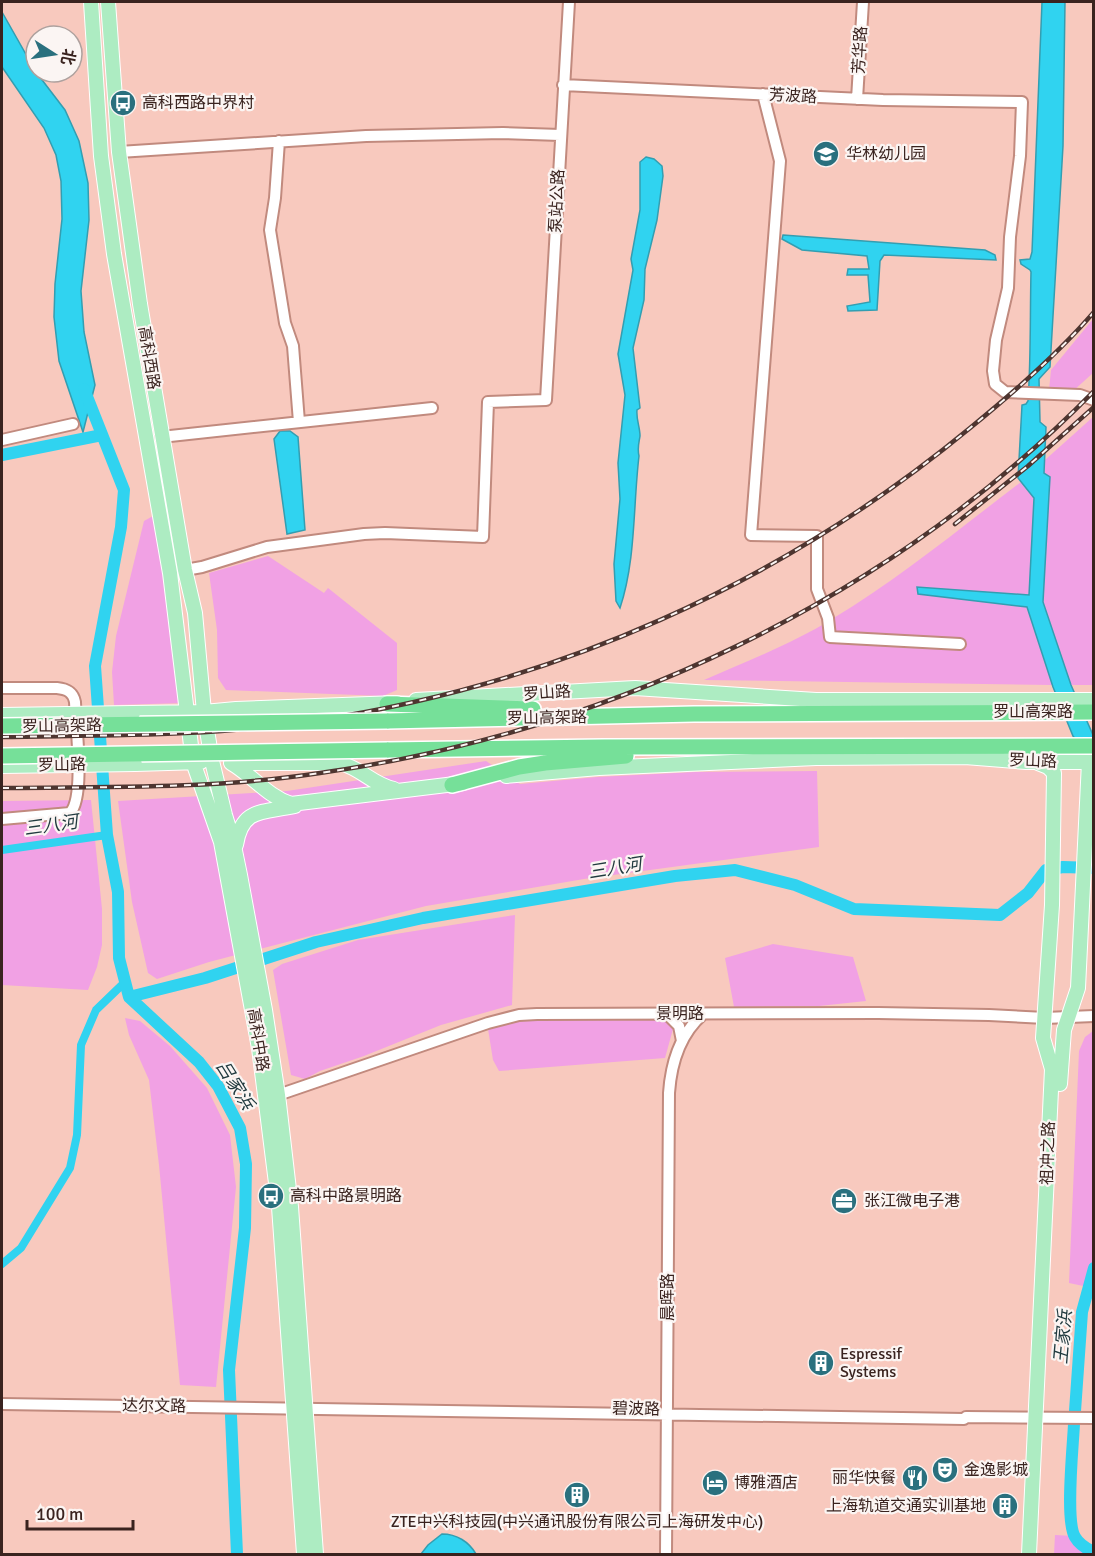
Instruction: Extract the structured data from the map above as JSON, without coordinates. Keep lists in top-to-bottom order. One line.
{"streets":{"highway":["罗山高架路"],"main road":["高科西路","罗山路","高科中路","祖冲之路"],"street":["芳华路","芳波路","泵站公路","景明路","晨晖路","达尔文路","碧波路"]},"crossings":[["芳华路","芳波路"],["芳波路","泵站公路"],["泵站公路","高科西路"],["高科西路","罗山路"],["高科西路","高科中路"],["罗山路","罗山高架路"],["罗山路","高科中路"],["罗山路","祖冲之路"],["景明路","高科中路"],["景明路","祖冲之路"],["景明路","晨晖路"],["高科中路","达尔文路"],["高科中路","碧波路"],["祖冲之路","碧波路"],["晨晖路","碧波路"],["达尔文路","碧波路"]],"water":["三八河","吕家浜","王家浜"],"places":{"bus stop":["高科西路中界村","高科中路景明路"],"school or university":["华林幼儿园"],"office":["张江微电子港"],"building":["Espressif Systems","ZTE中兴科技园(中兴通讯股份有限公司上海研发中心)","上海轨道交通实训基地"],"theatre":["金逸影城"],"restaurant":["丽华快餐"],"hotel":["博雅酒店"]},"scale_bar":"100 m","north":"right"}
